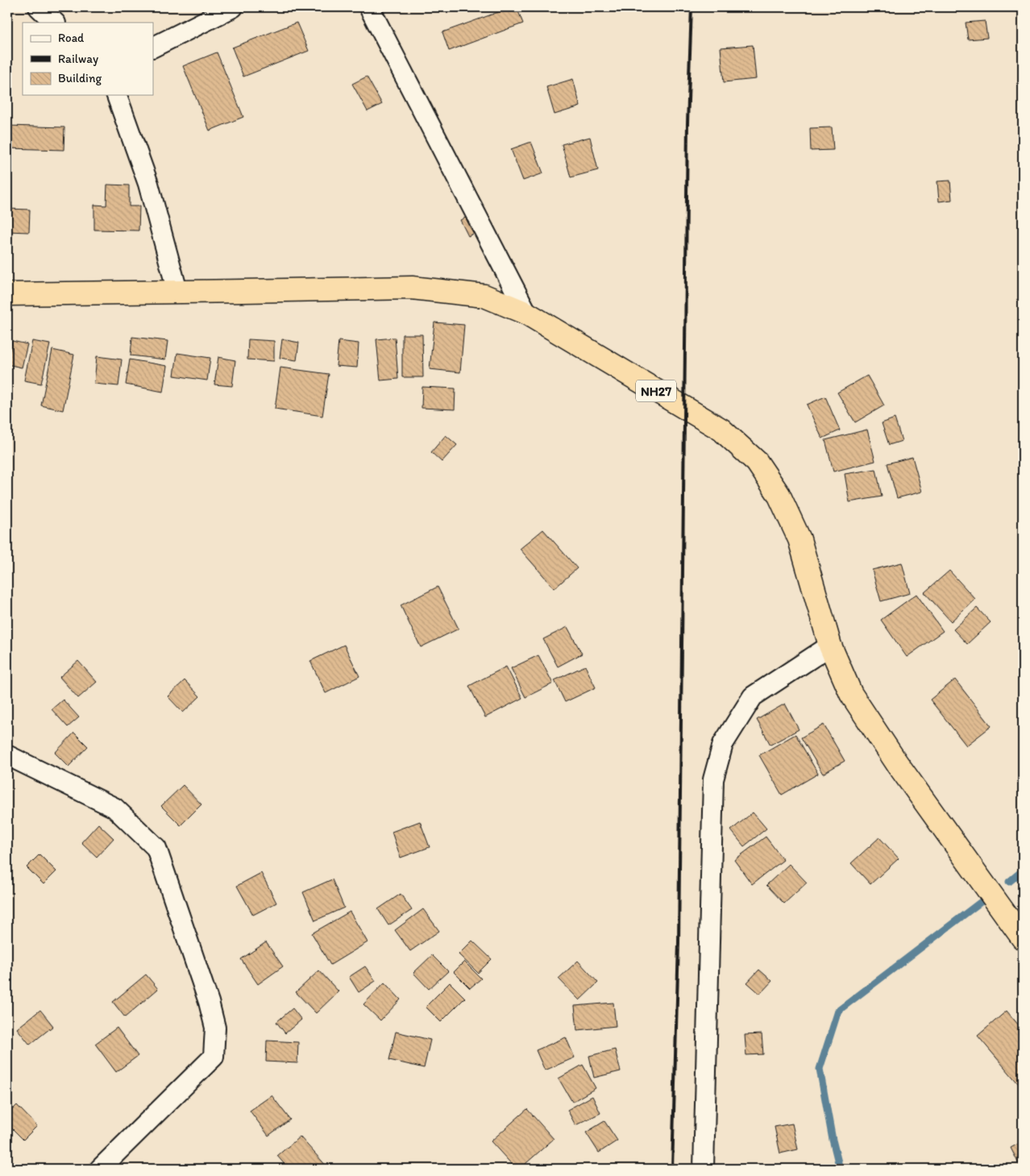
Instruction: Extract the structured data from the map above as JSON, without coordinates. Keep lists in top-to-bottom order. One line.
{"streets":{"highway":["NH27"]},"legend":["Road","Railway","Building"]}
